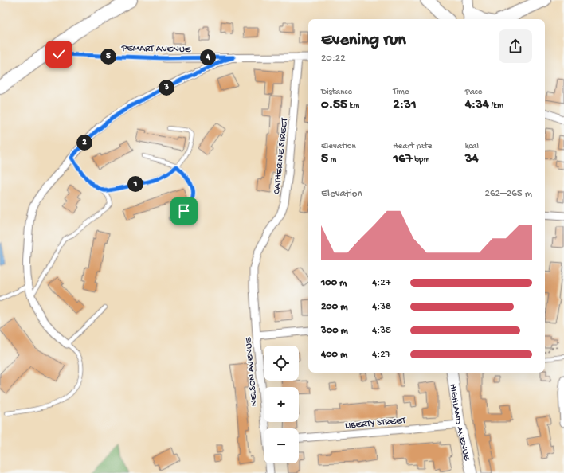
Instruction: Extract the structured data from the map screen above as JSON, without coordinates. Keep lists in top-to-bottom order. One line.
{"streets":{"street":["PEMART AVENUE","CATHERINE STREET","NELSON AVENUE","LIBERTY STREET","HIGHLAND AVENUE"]},"crossings":[["PEMART AVENUE","CATHERINE STREET"],["CATHERINE STREET","NELSON AVENUE"],["LIBERTY STREET","HIGHLAND AVENUE"]],"page":{"heading":["Evening run","20:22"],"pins":["5","4","3","2","1"],"stats":[["Distance","0.55 km"],["Time","2:31"],["Pace","4:34 /km"],["Elevation","5 m"],["Heart rate","167 bpm"],["kcal","34"]],"chart":["Elevation","262–265 m"],"list":[{"name":"100 m","note":"4:27"},{"name":"200 m","note":"4:38"},{"name":"300 m","note":"4:35"},{"name":"400 m","note":"4:27"}],"map_buttons":["+","−"]}}
